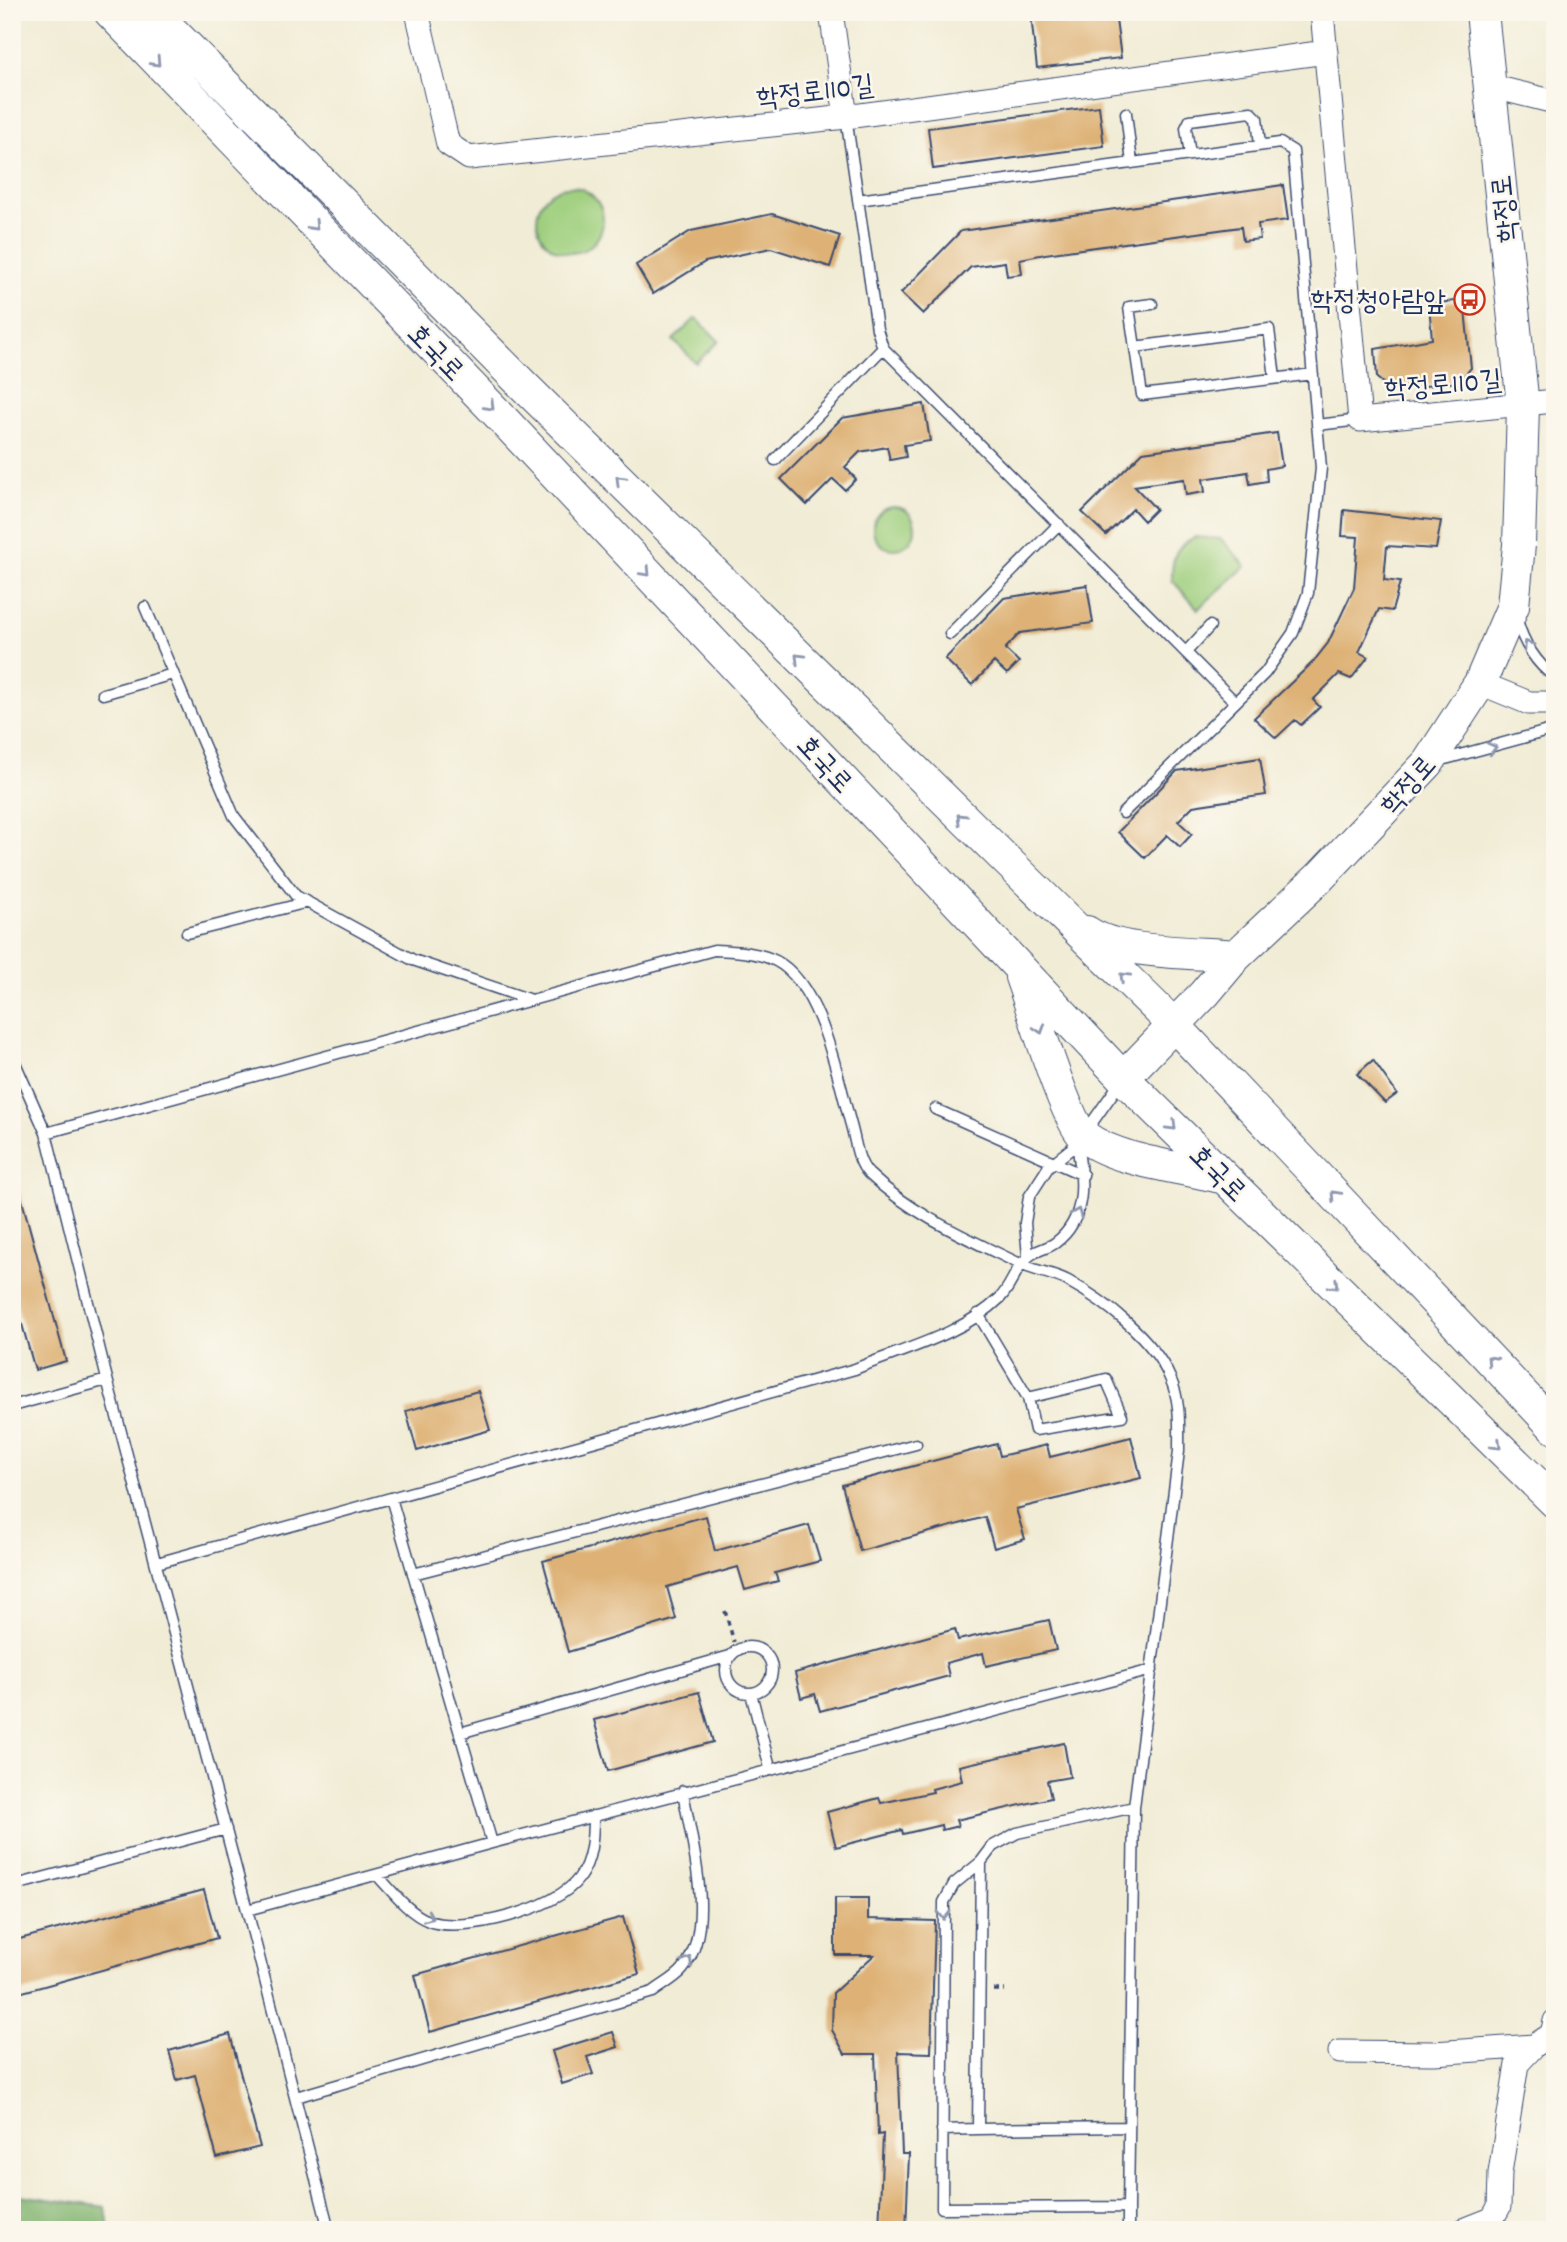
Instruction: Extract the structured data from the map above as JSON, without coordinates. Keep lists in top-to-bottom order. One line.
{"streets":{"main road":["학정로","호국로"],"street":["학정로110길"]},"crossings":[["학정로110길","학정로"],["학정로","호국로"]],"places":{"bus stop":["학정청아람앞"]}}
